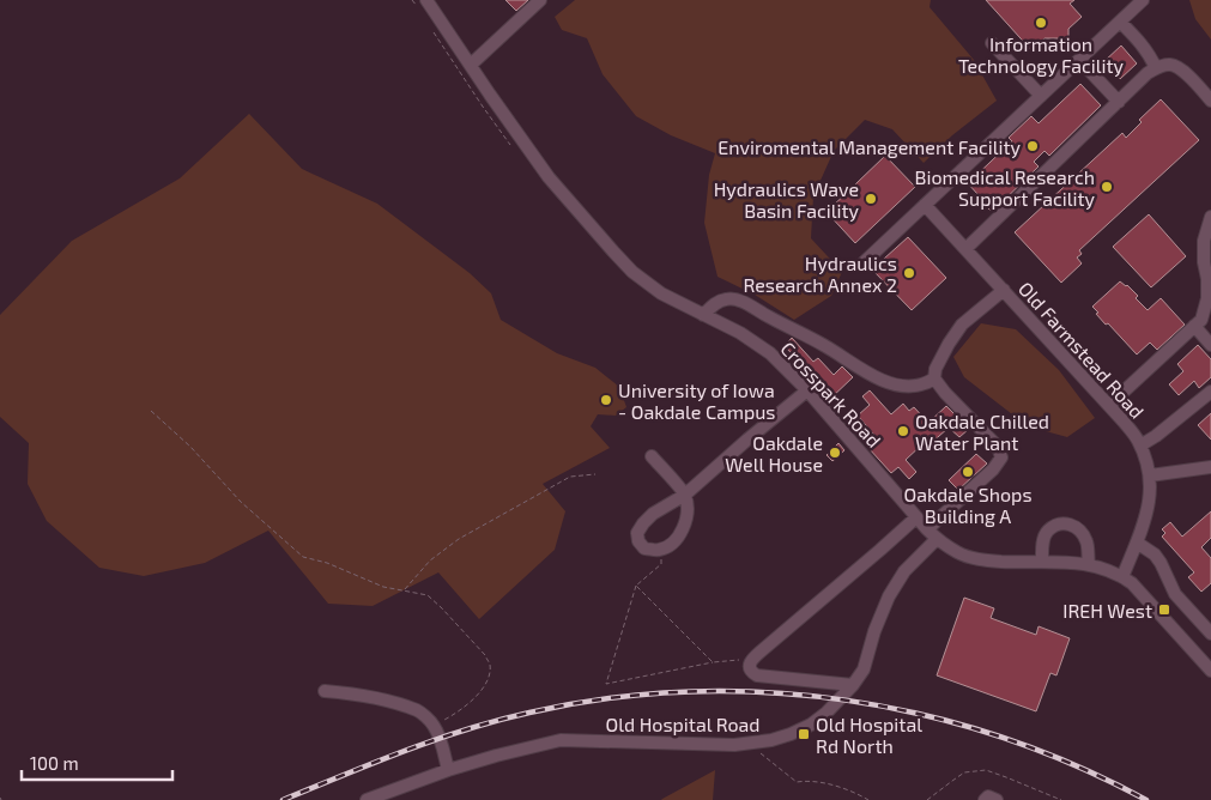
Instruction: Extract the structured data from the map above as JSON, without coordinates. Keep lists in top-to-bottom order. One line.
{"streets":{"street":["Old Farmstead Road","Crosspark Road","Old Hospital Road"]},"crossings":[["Old Farmstead Road","Crosspark Road"],["Crosspark Road","Old Hospital Road"]],"places":{"other":["Information Technology Facility","Enviromental Management Facility","Biomedical Research Support Facility","Hydraulics Wave Basin Facility","Hydraulics Research Annex 2","University of Iowa - Oakdale Campus","Oakdale Chilled Water Plant","Oakdale Well House","Oakdale Shops Building A"],"transit":["IREH West","Old Hospital Rd North"]},"scale_bar":"100 m"}
